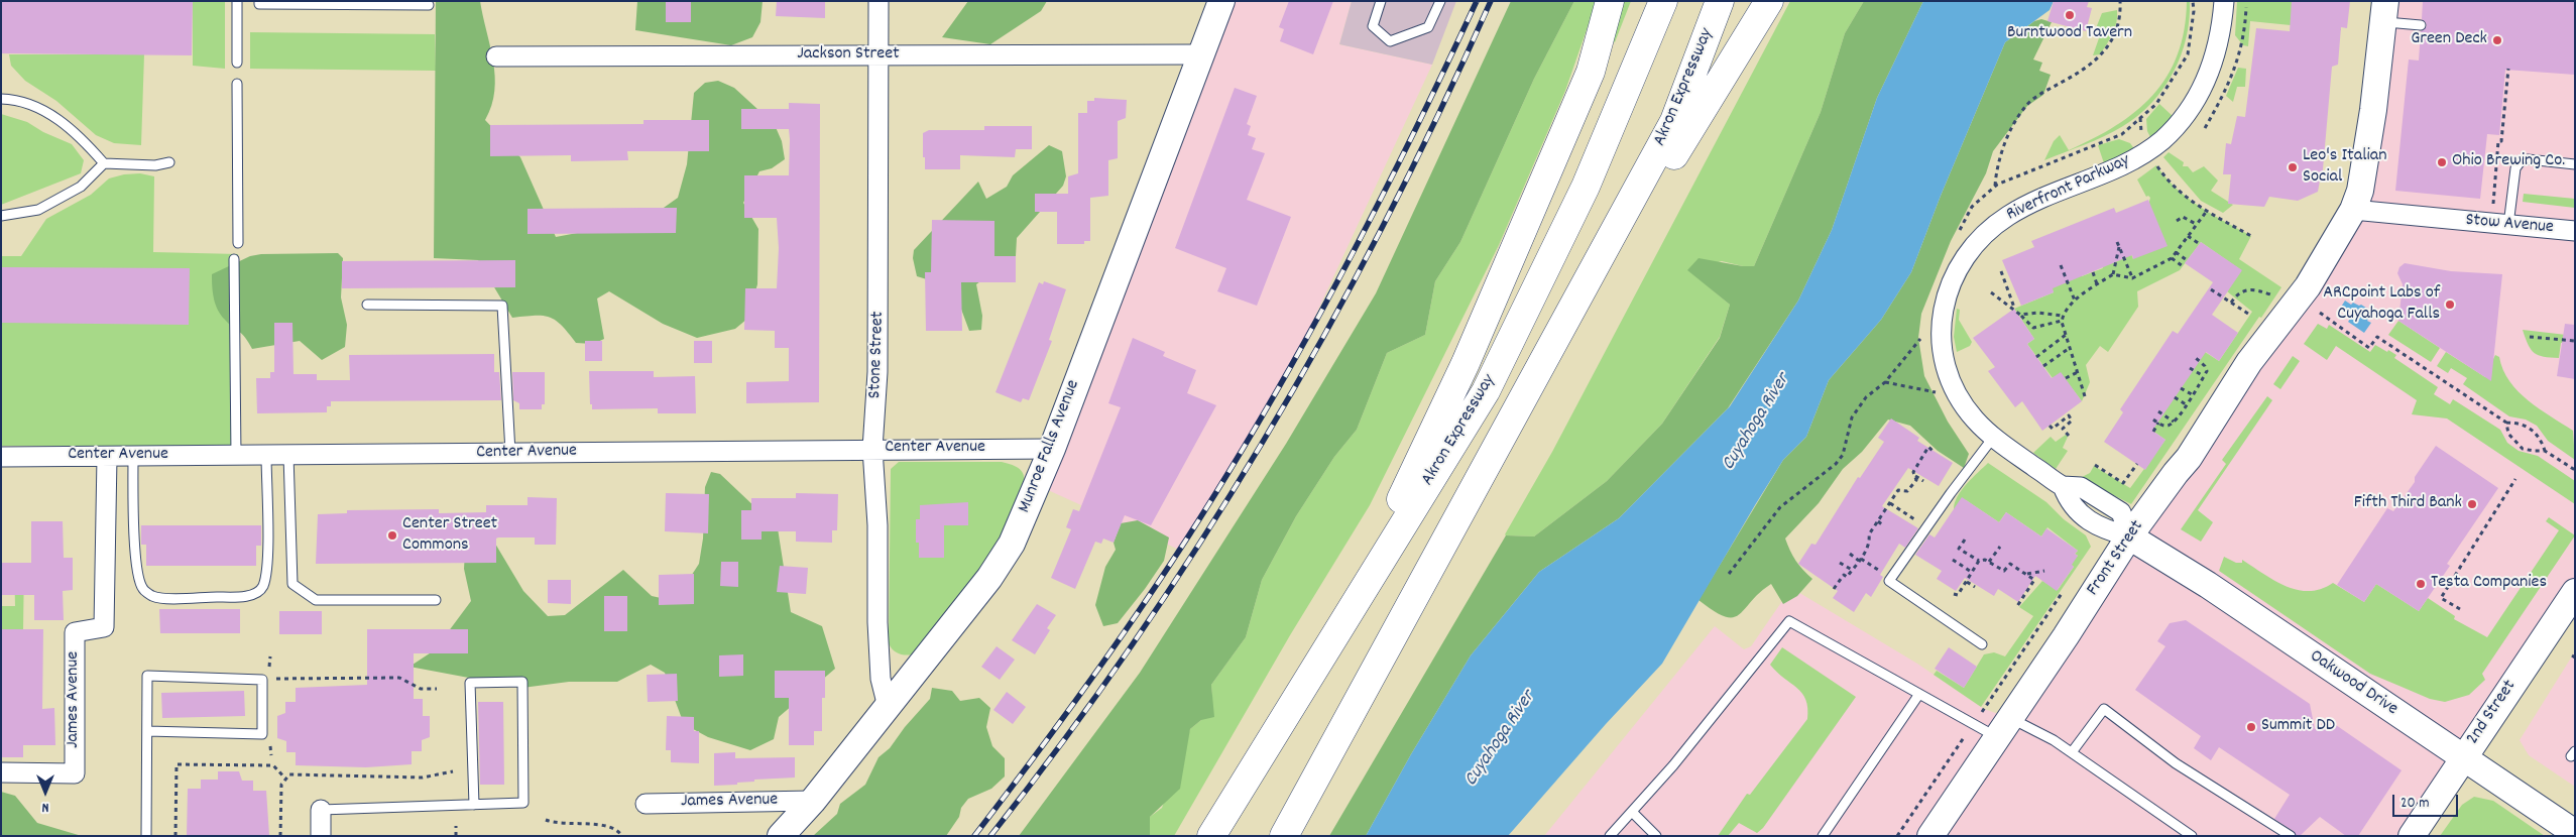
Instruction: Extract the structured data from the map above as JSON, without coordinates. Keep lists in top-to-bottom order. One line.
{"streets":{"highway":["Akron Expressway"],"street":["Jackson Street","Riverfront Parkway","Stow Avenue","Stone Street","Munroe Falls Avenue","Center Avenue","Front Street","Oakwood Drive","James Avenue","2nd Street"]},"crossings":[["Jackson Street","Stone Street"],["Jackson Street","Munroe Falls Avenue"],["Riverfront Parkway","Front Street"],["Riverfront Parkway","Oakwood Drive"],["Stow Avenue","Front Street"],["Stone Street","Munroe Falls Avenue"],["Stone Street","Center Avenue"],["Munroe Falls Avenue","Center Avenue"],["Munroe Falls Avenue","James Avenue"],["Center Avenue","James Avenue"],["Front Street","Oakwood Drive"],["Oakwood Drive","2nd Street"]],"water":["Cuyahoga River"],"places":["Burntwood Tavern","Green Deck","Ohio Brewing Co.","Leo's Italian Social","ARCpoint Labs of Cuyahoga Falls","Fifth Third Bank","Center Street Commons","Testa Companies","Summit DD"],"scale_bar":"20 m","north":"bottom"}
